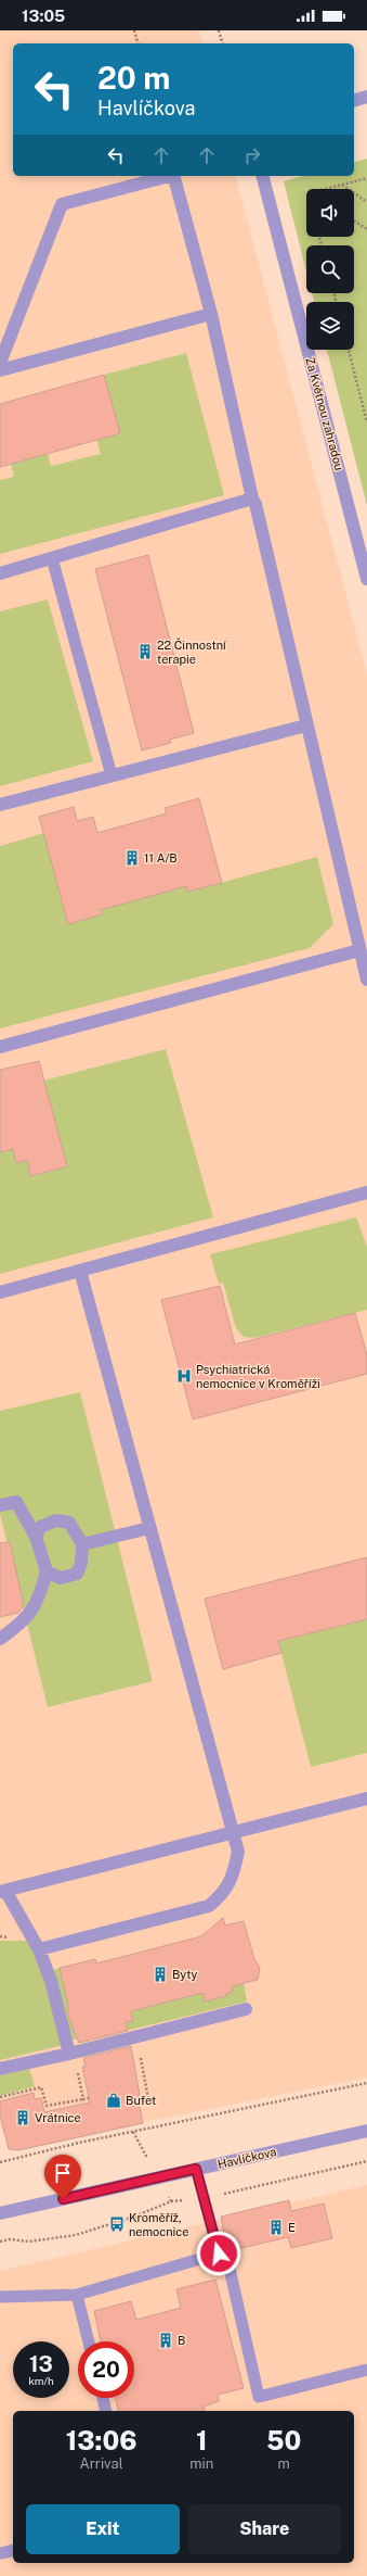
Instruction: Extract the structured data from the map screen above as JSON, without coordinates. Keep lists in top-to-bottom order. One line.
{"streets":{"street":["Za Květnou zahradou","Havlíčkova"]},"places":{"building":["22 Činnostní terapie","11 A/B","Byty","Vrátnice","E","B"],"hospital":["Psychiatrická nemocnice v Kroměříži"],"shop":["Bufet"],"bus stop":["Kroměříž, nemocnice"]},"page":{"status":"13:05","turn":["20 m","Havlíčkova"],"speed":"13 km/h","limit":"20","eta":["13:06","Arrival","1","min","50","m"],"buttons":["Exit","Share"]}}
